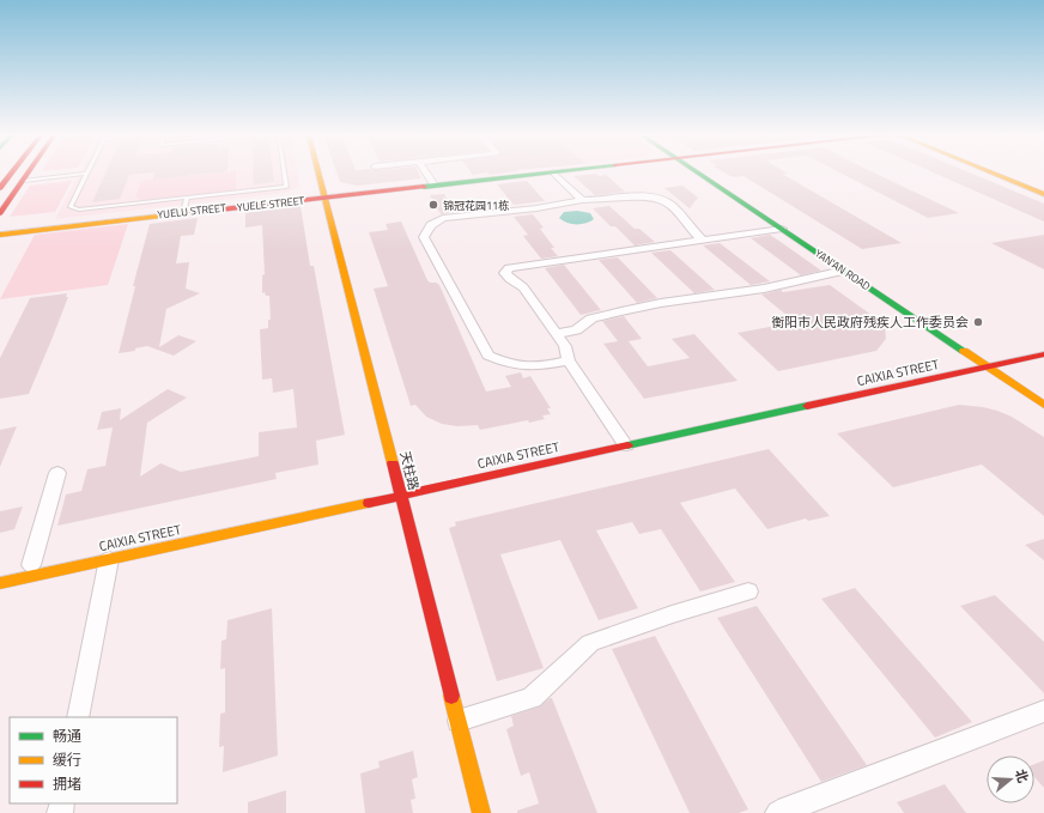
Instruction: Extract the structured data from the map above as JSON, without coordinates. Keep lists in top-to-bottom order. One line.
{"streets":{"main road":["YUELE STREET","YUELU STREET","YAN'AN ROAD","CAIXIA STREET","天柱路"]},"crossings":[["YUELE STREET","YUELU STREET"],["YUELE STREET","天柱路"],["YUELU STREET","天柱路"],["YAN'AN ROAD","CAIXIA STREET"],["CAIXIA STREET","天柱路"]],"places":["锦冠花园11栋","衡阳市人民政府残疾人工作委员会"],"legend":["畅通","缓行","拥堵"],"north":"right"}
